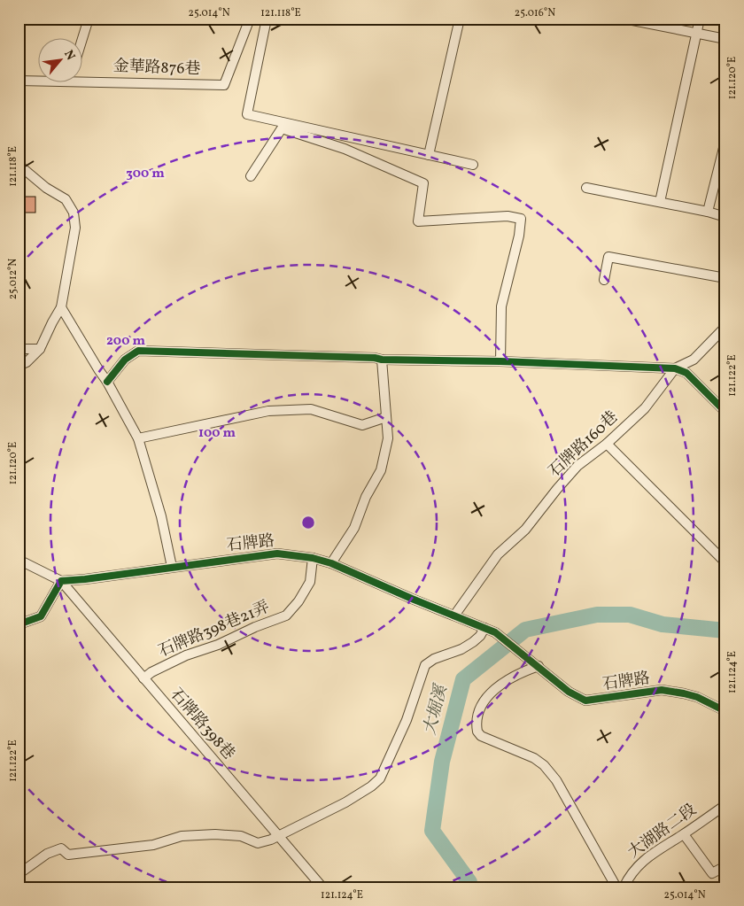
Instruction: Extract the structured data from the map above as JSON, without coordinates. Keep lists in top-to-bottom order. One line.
{"streets":{"street":["金華路876巷","石牌路160巷","石牌路","石牌路398巷21弄","石牌路398巷","大湖路二段"]},"crossings":[["石牌路160巷","石牌路"],["石牌路","石牌路398巷21弄"],["石牌路","石牌路398巷"],["石牌路398巷21弄","石牌路398巷"]],"water":["大堀溪"],"north":"top right","coordinates":["25.014°N","121.118°E","25.016°N","121.120°E","25.012°N","121.122°E","121.124°E"],"rings":["300 m","200 m","100 m"]}
